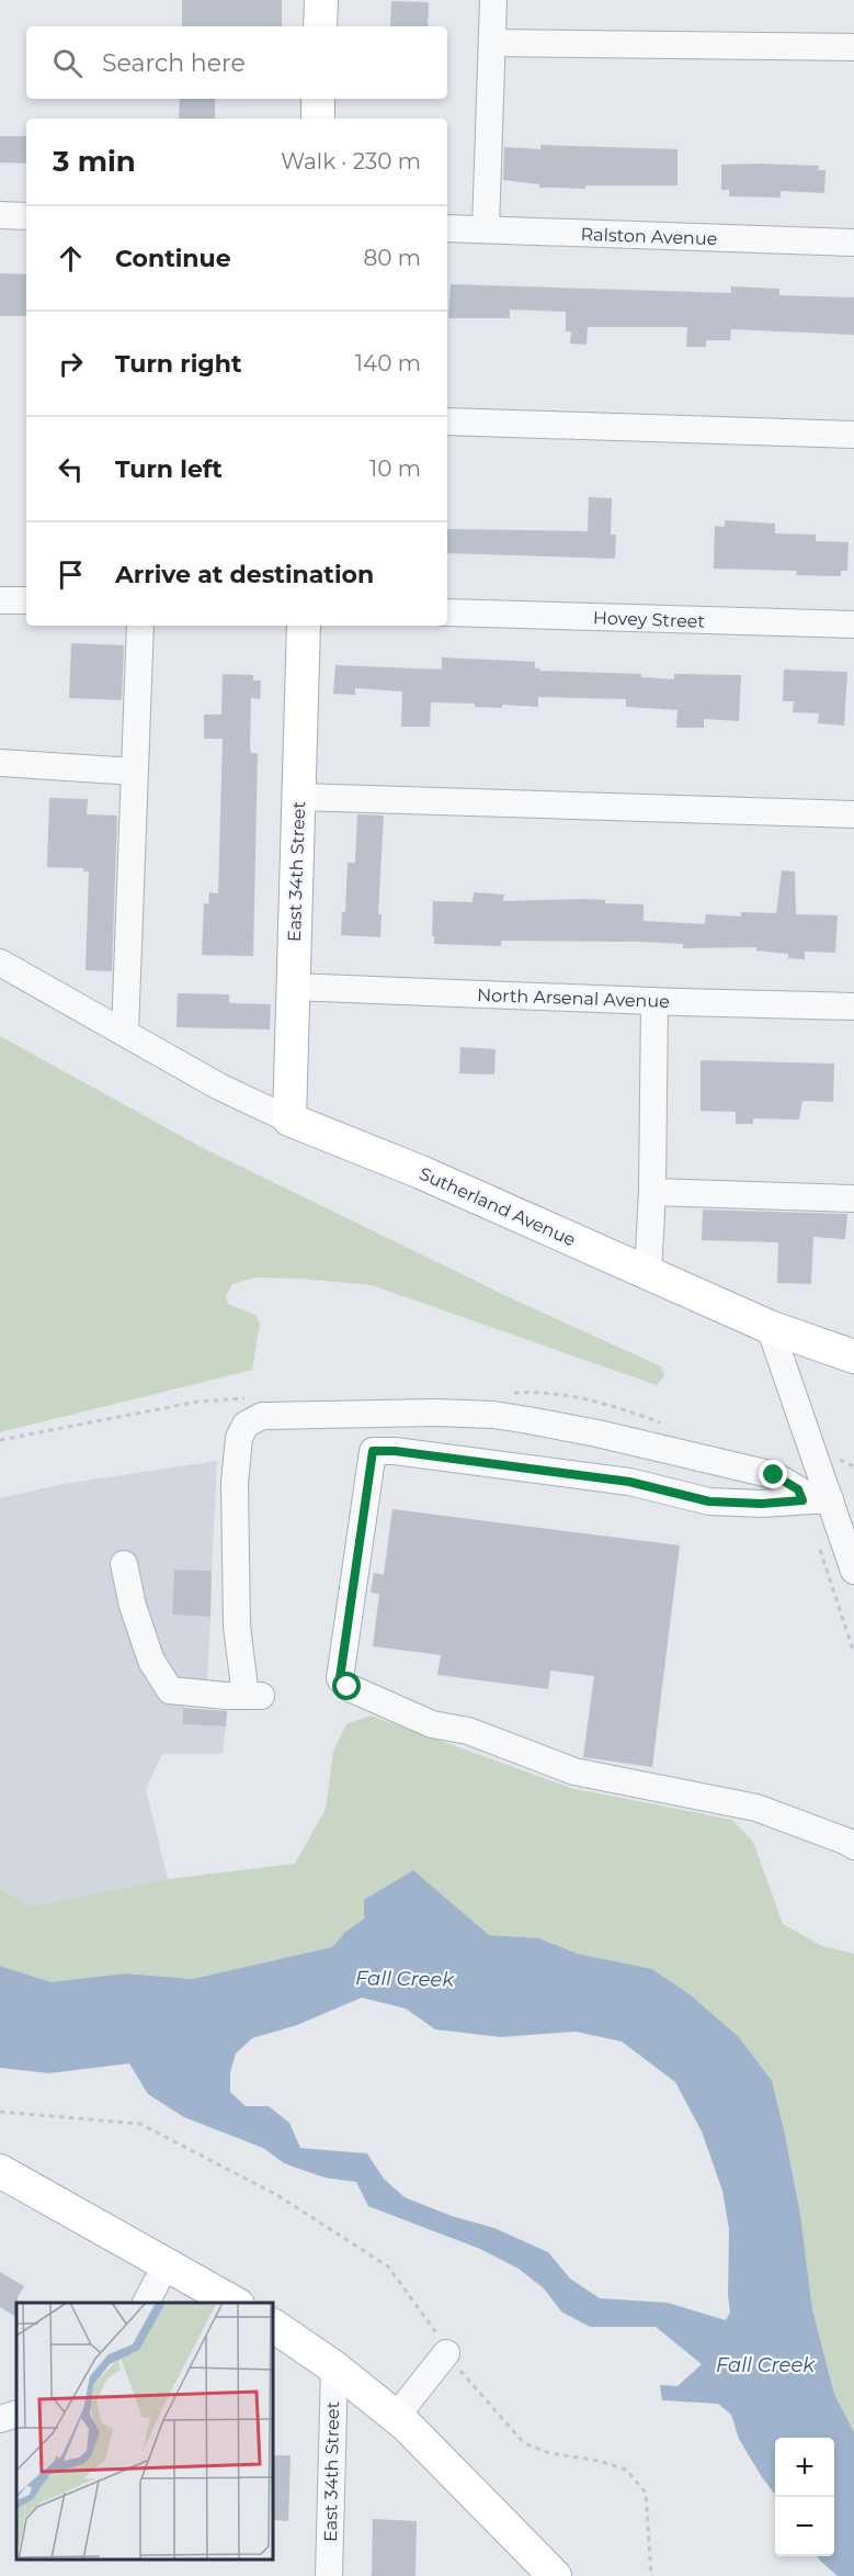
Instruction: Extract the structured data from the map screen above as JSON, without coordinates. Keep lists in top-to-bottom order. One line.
{"streets":{"main road":["East 34th Street","Sutherland Avenue"],"street":["Ralston Avenue","Hovey Street","North Arsenal Avenue"]},"crossings":[["East 34th Street","North Arsenal Avenue"],["East 34th Street","Sutherland Avenue"]],"water":["Fall Creek"],"page":{"search":"Search here","heading":["3 min","Walk · 230 m"],"list":[["Continue","80 m"],["Turn right","140 m"],["Turn left","10 m"],"Arrive at destination"],"map_buttons":["+","−"]}}
